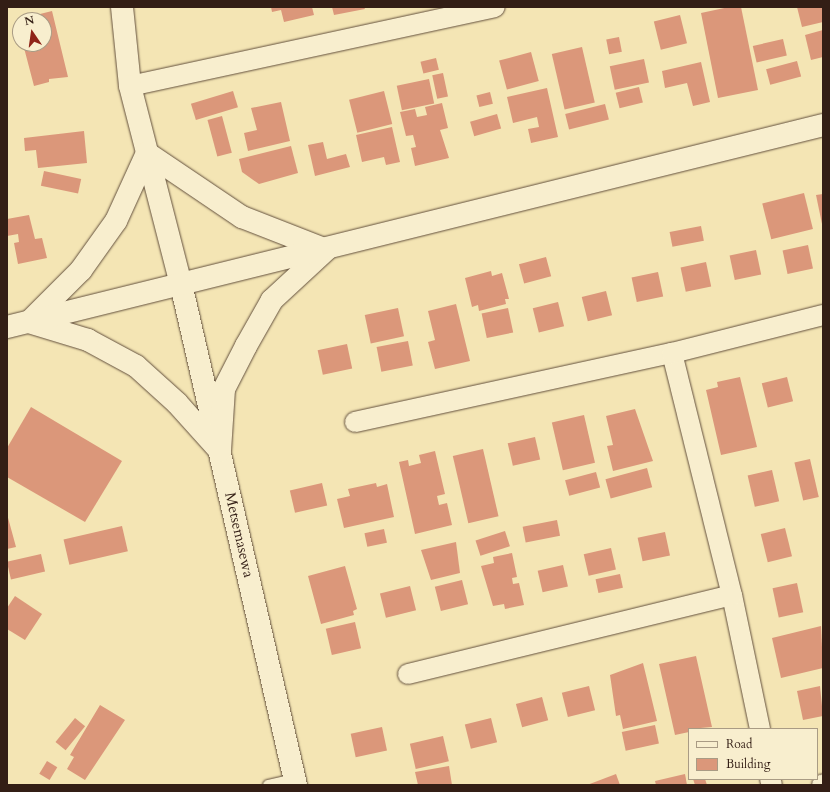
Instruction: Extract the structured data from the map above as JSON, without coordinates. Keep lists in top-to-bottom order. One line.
{"streets":{"street":["Metsemasewa"]},"legend":["Road","Building"],"north":"top"}
